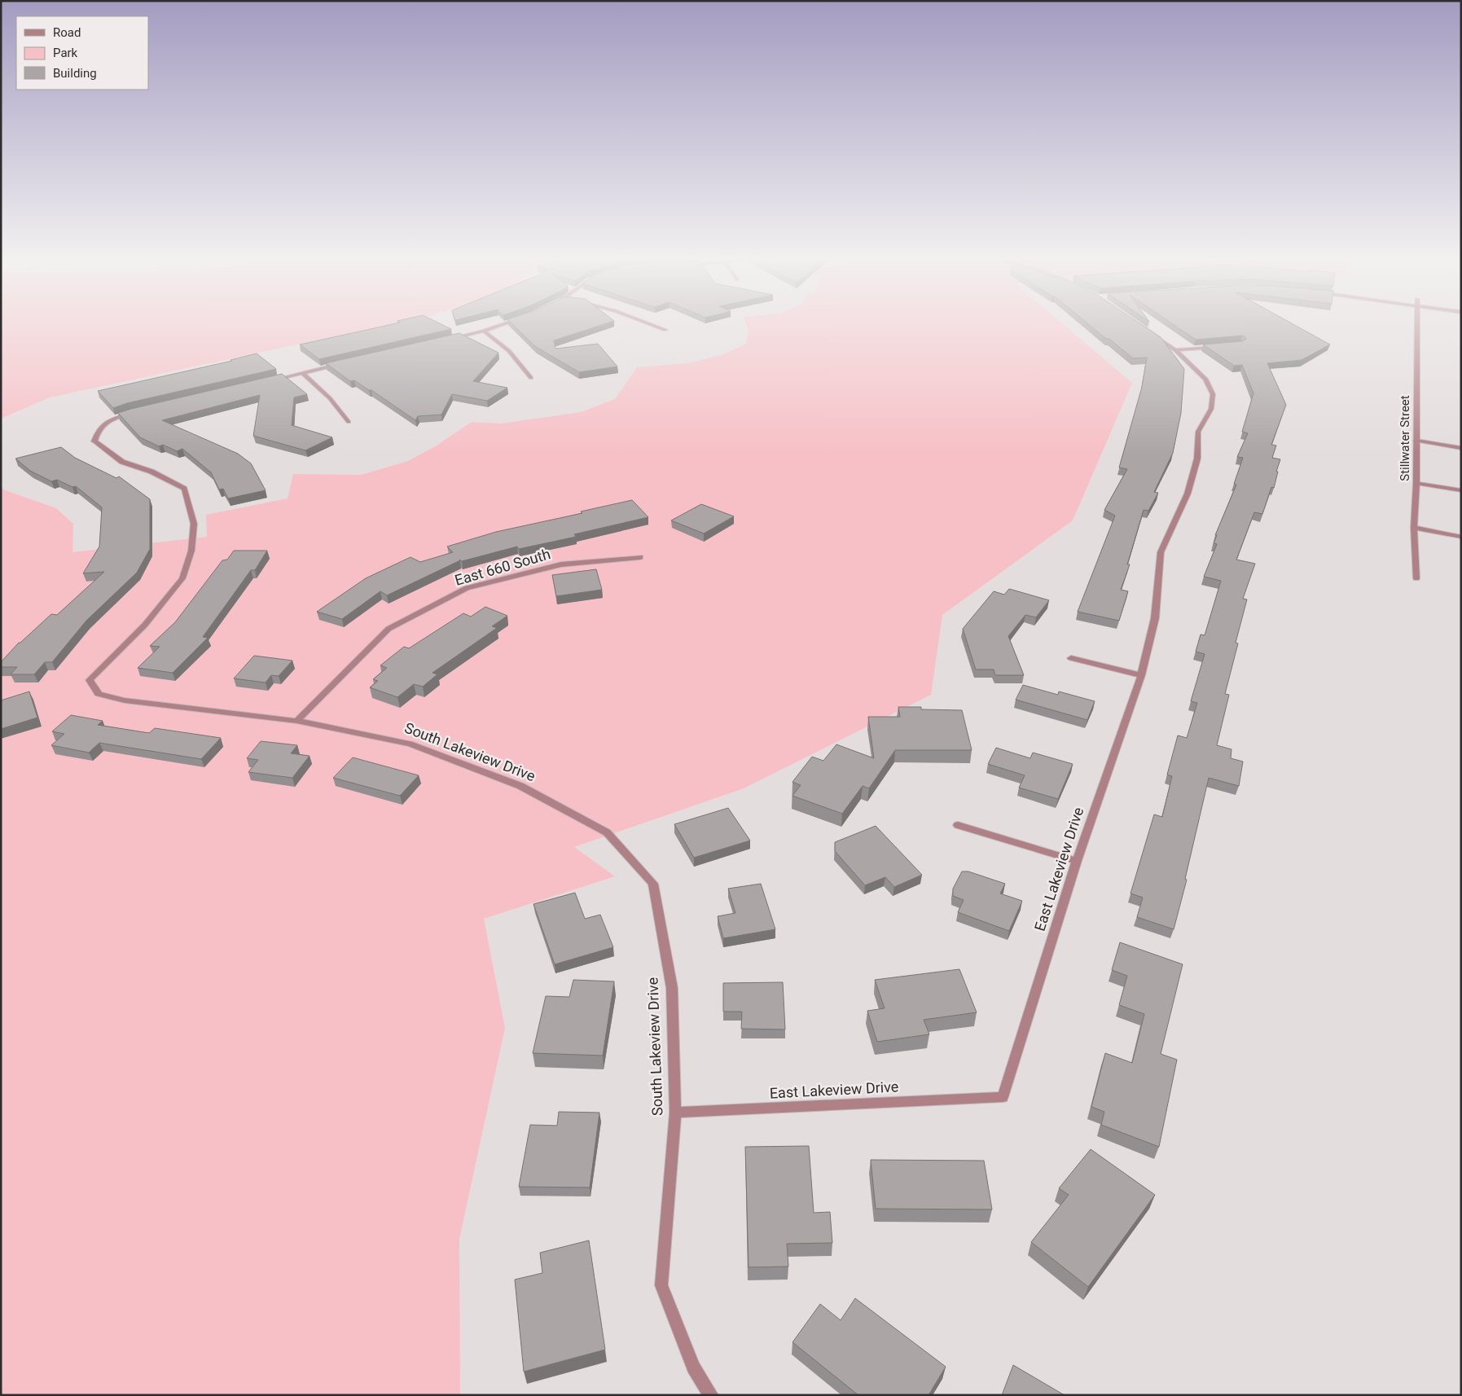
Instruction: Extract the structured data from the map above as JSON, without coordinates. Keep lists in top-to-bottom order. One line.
{"streets":{"street":["Stillwater Street","East 660 South","South Lakeview Drive","East Lakeview Drive"]},"crossings":[["East 660 South","South Lakeview Drive"],["South Lakeview Drive","East Lakeview Drive"]],"legend":["Road","Park","Building"]}
